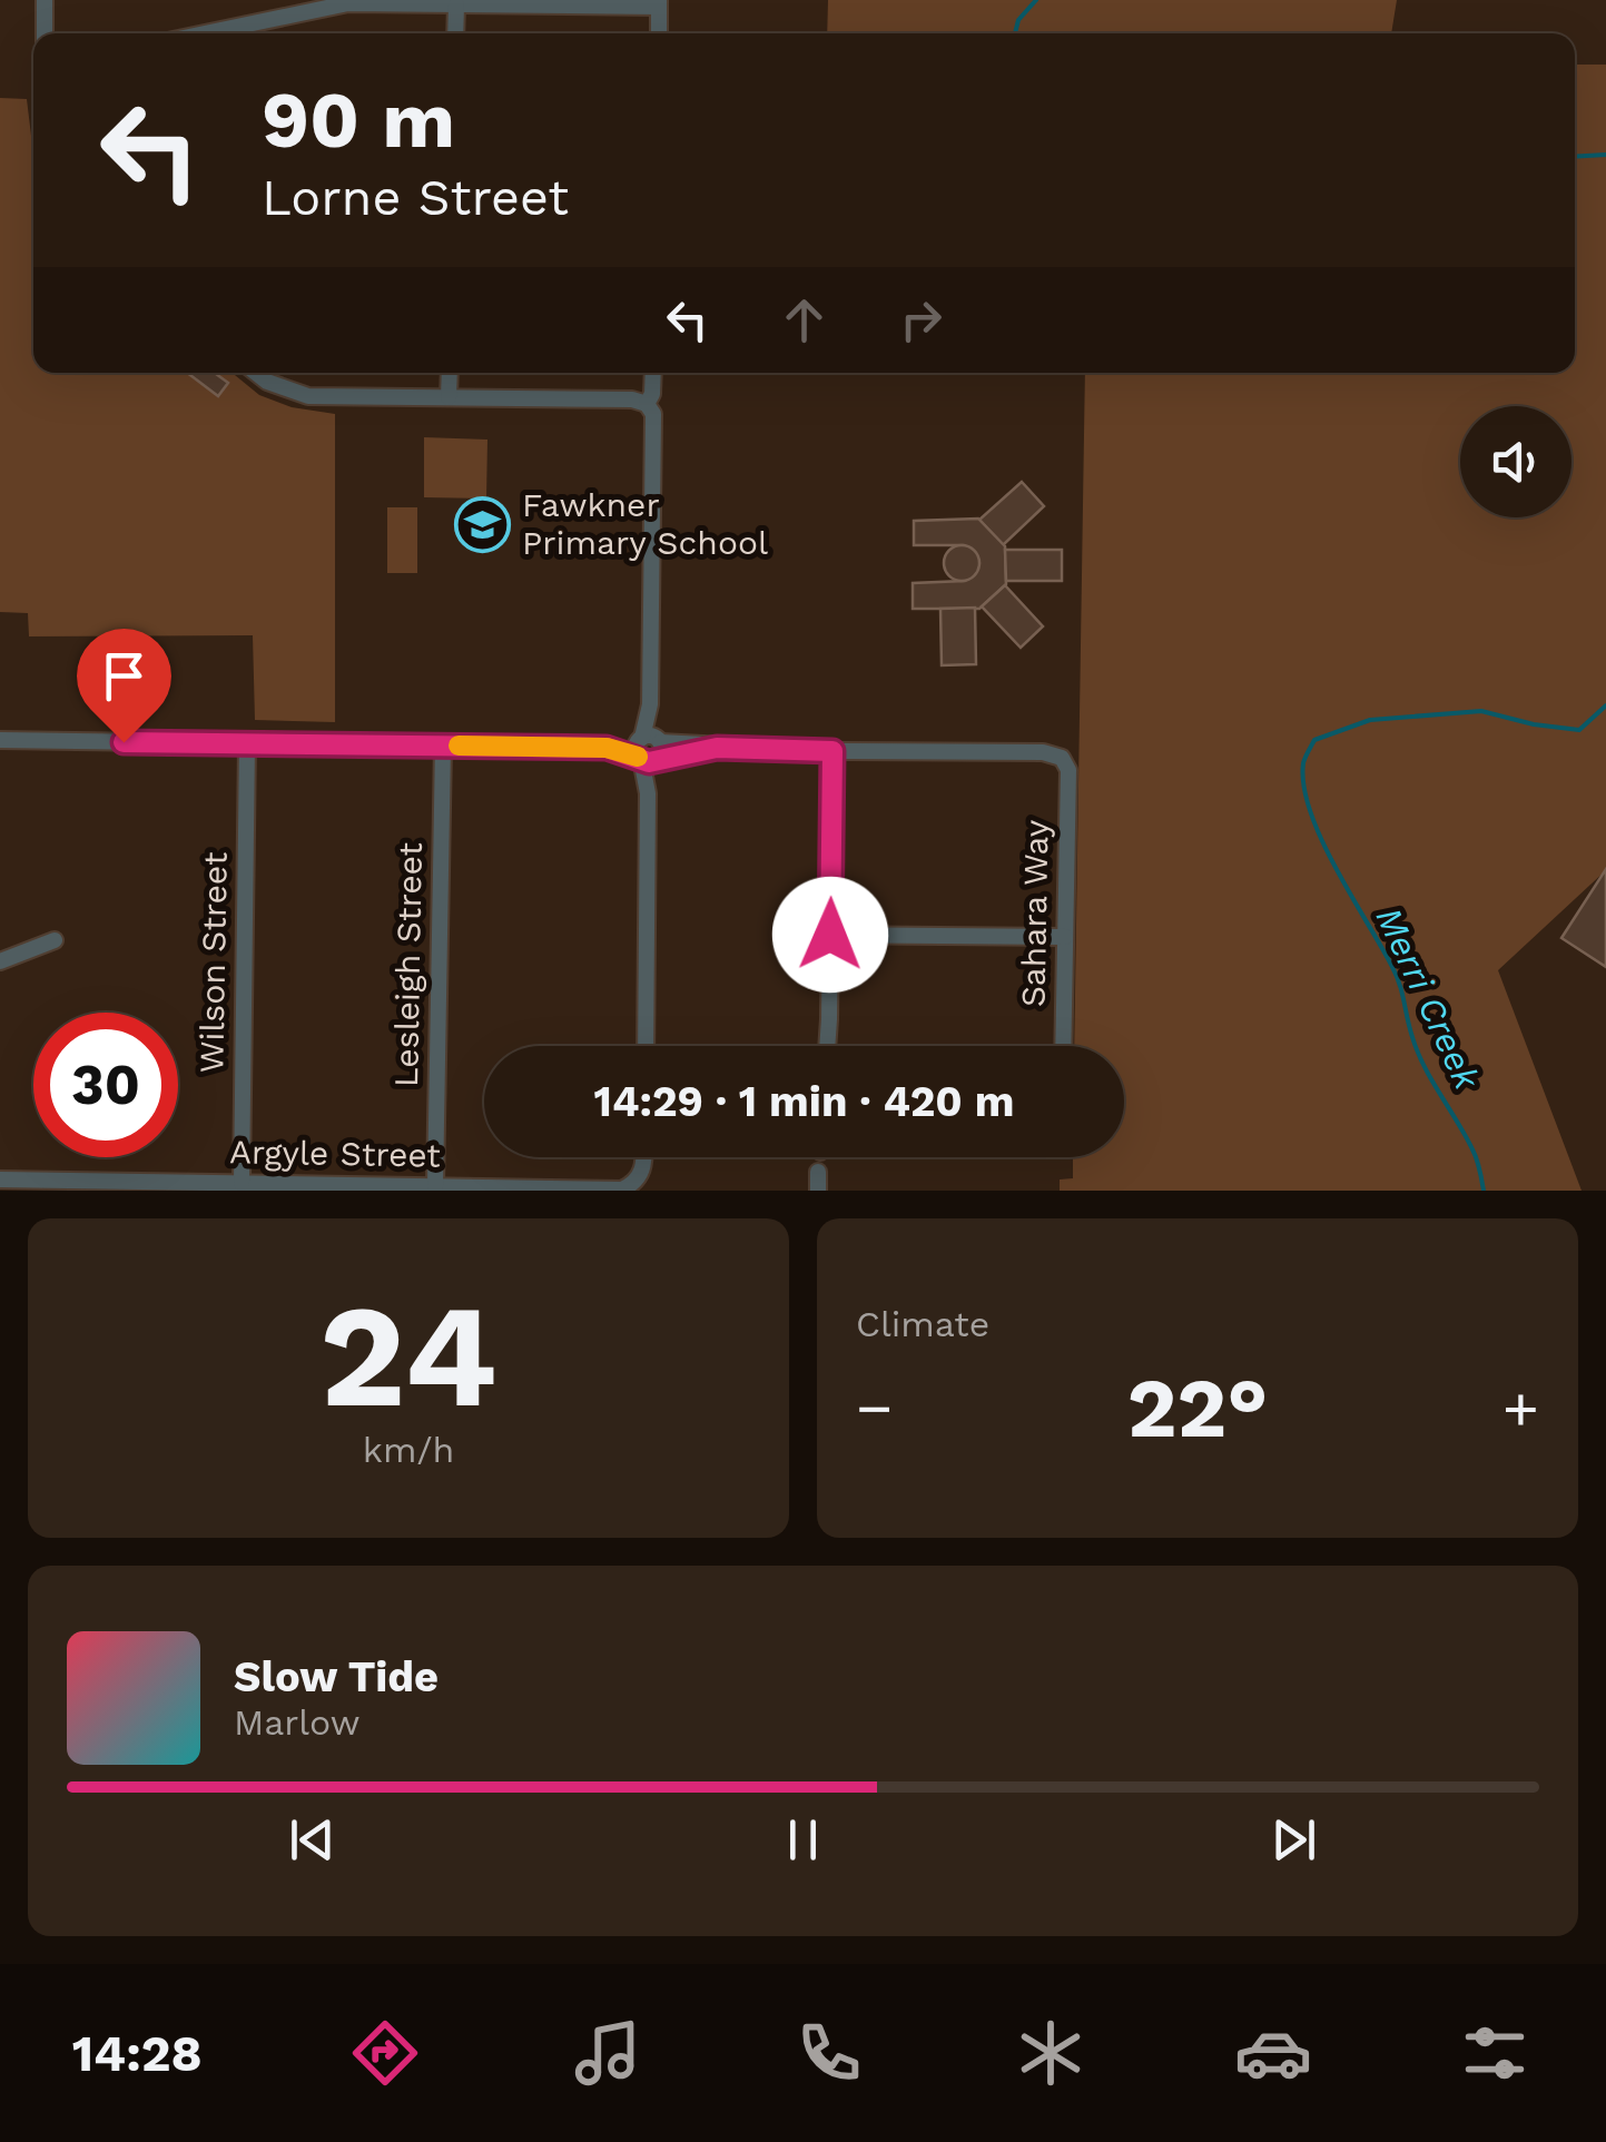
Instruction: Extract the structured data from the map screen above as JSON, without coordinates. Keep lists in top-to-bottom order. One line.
{"streets":{"street":["Sahara Way","Wilson Street","Lesleigh Street","Argyle Street"]},"crossings":[["Wilson Street","Argyle Street"],["Lesleigh Street","Argyle Street"]],"water":["Merri Creek"],"places":{"school or university":["Fawkner Primary School"]},"page":{"turn":["90 m","Lorne Street"],"limit":"30","trip":"14:29 · 1 min · 420 m","tile":[["24","km/h"],"Climate"],"heat":["−","22°","+"],"song":["Slow Tide","Marlow"],"tabs":"14:28"}}
